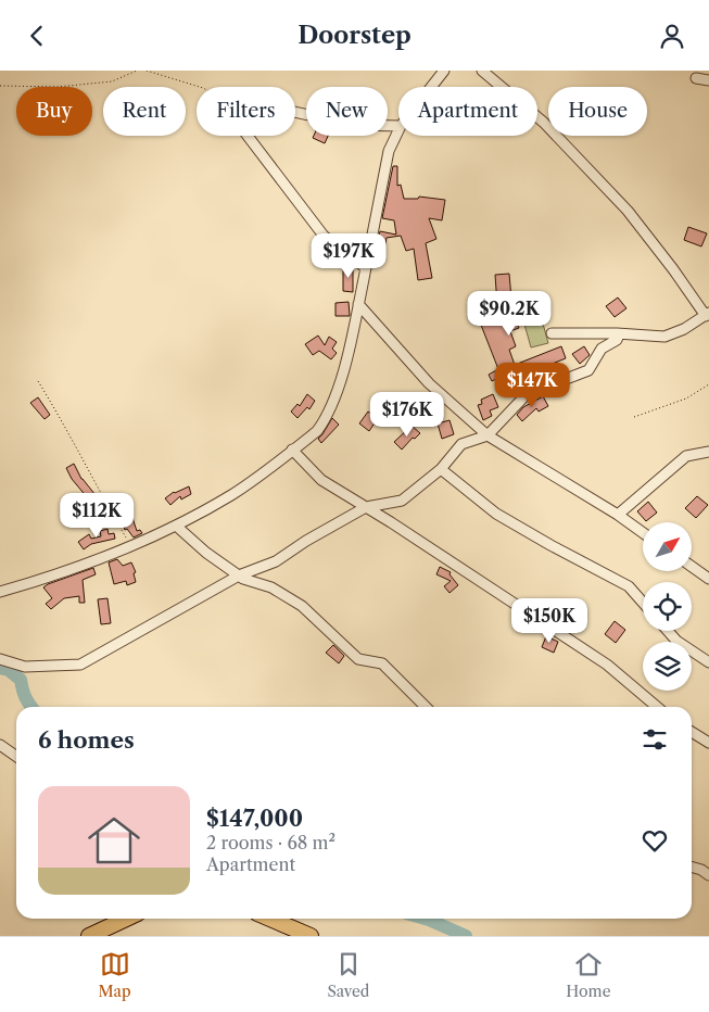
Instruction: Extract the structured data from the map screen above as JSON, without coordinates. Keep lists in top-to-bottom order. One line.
{"north":"top right","page":{"header":"Doorstep","chip":["Buy","Rent","Filters","New","Apartment","House"],"price":["$197K","$90.2K","$147K","$176K","$112K","$150K"],"heading":"6 homes","list":[{"name":"$147,000","note":"2 rooms · 68 m² · Apartment"}],"tabs":["Map","Saved","Home"]}}
